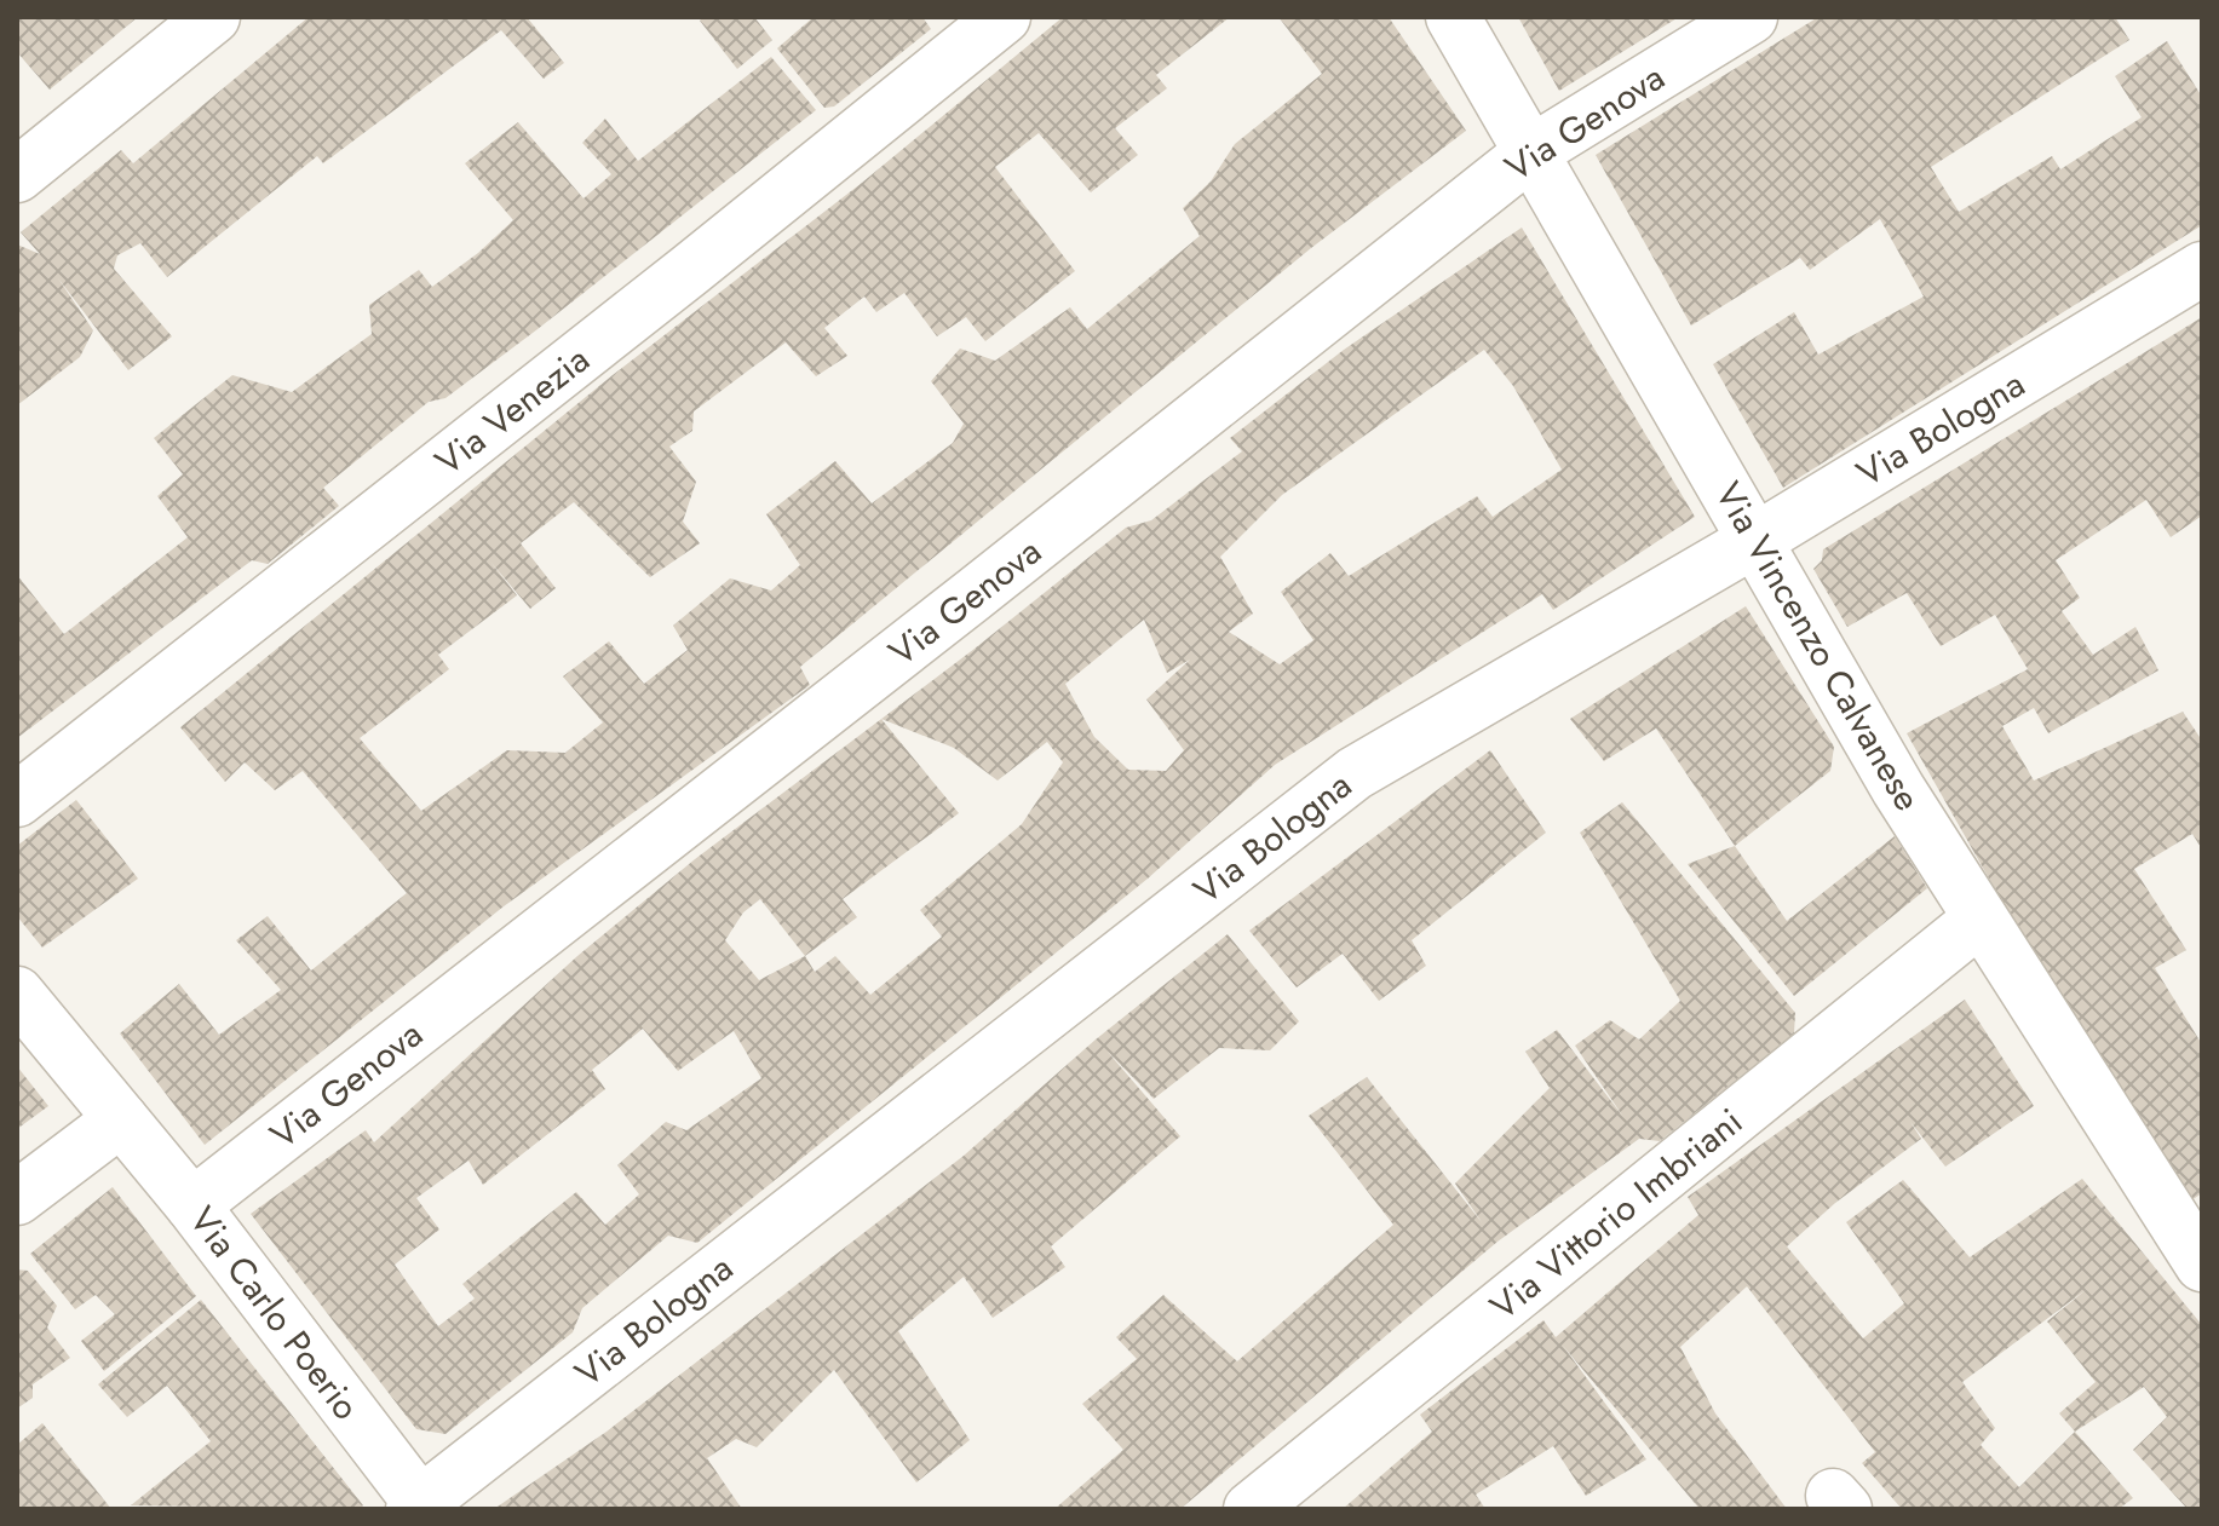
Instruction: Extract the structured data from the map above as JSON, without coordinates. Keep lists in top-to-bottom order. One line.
{"streets":{"street":["Via Genova","Via Venezia","Via Bologna","Via Vincenzo Calvanese","Via Vittorio Imbriani","Via Carlo Poerio"]},"crossings":[["Via Genova","Via Vincenzo Calvanese"],["Via Genova","Via Carlo Poerio"],["Via Bologna","Via Vincenzo Calvanese"],["Via Bologna","Via Carlo Poerio"],["Via Vincenzo Calvanese","Via Vittorio Imbriani"]]}
